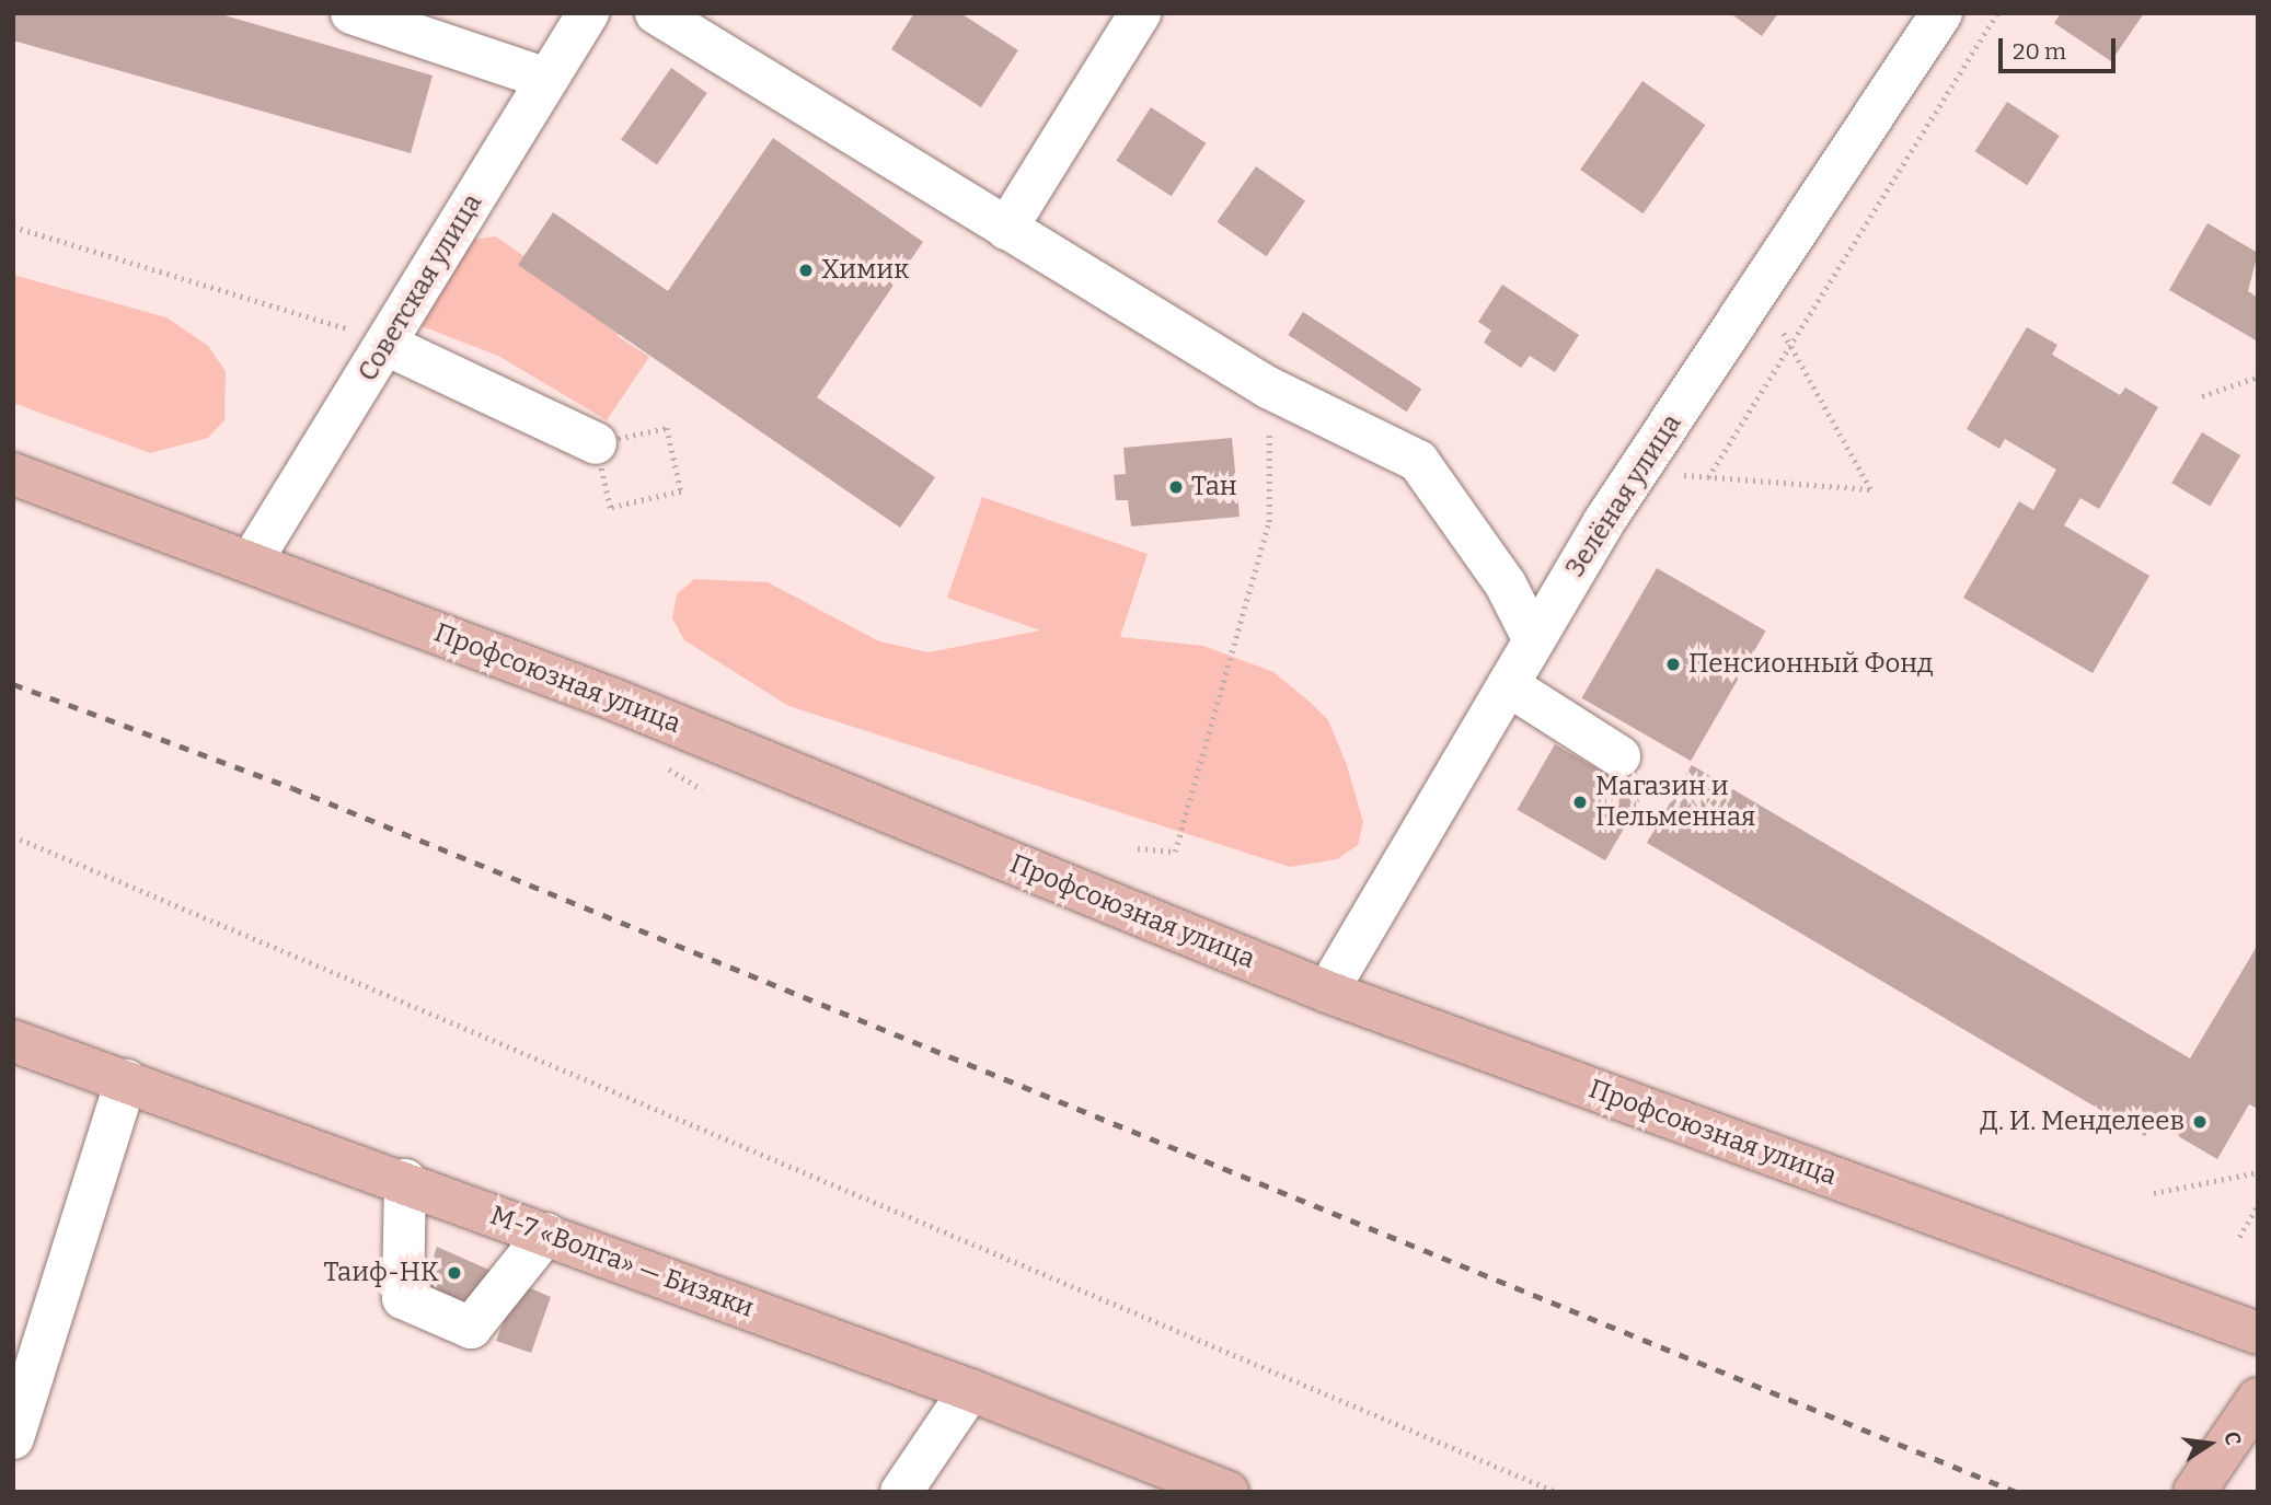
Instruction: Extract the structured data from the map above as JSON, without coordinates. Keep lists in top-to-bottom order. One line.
{"streets":{"main road":["Профсоюзная улица","М-7 «Волга» — Бизяки"],"street":["Советская улица","Зелёная улица"]},"crossings":[["Советская улица","Профсоюзная улица"],["Зелёная улица","Профсоюзная улица"]],"places":["Химик","Тан","Пенсионный Фонд","Магазин и Пельменная","Д. И. Менделеев","Таиф-НК"],"scale_bar":"20 m","north":"right"}
